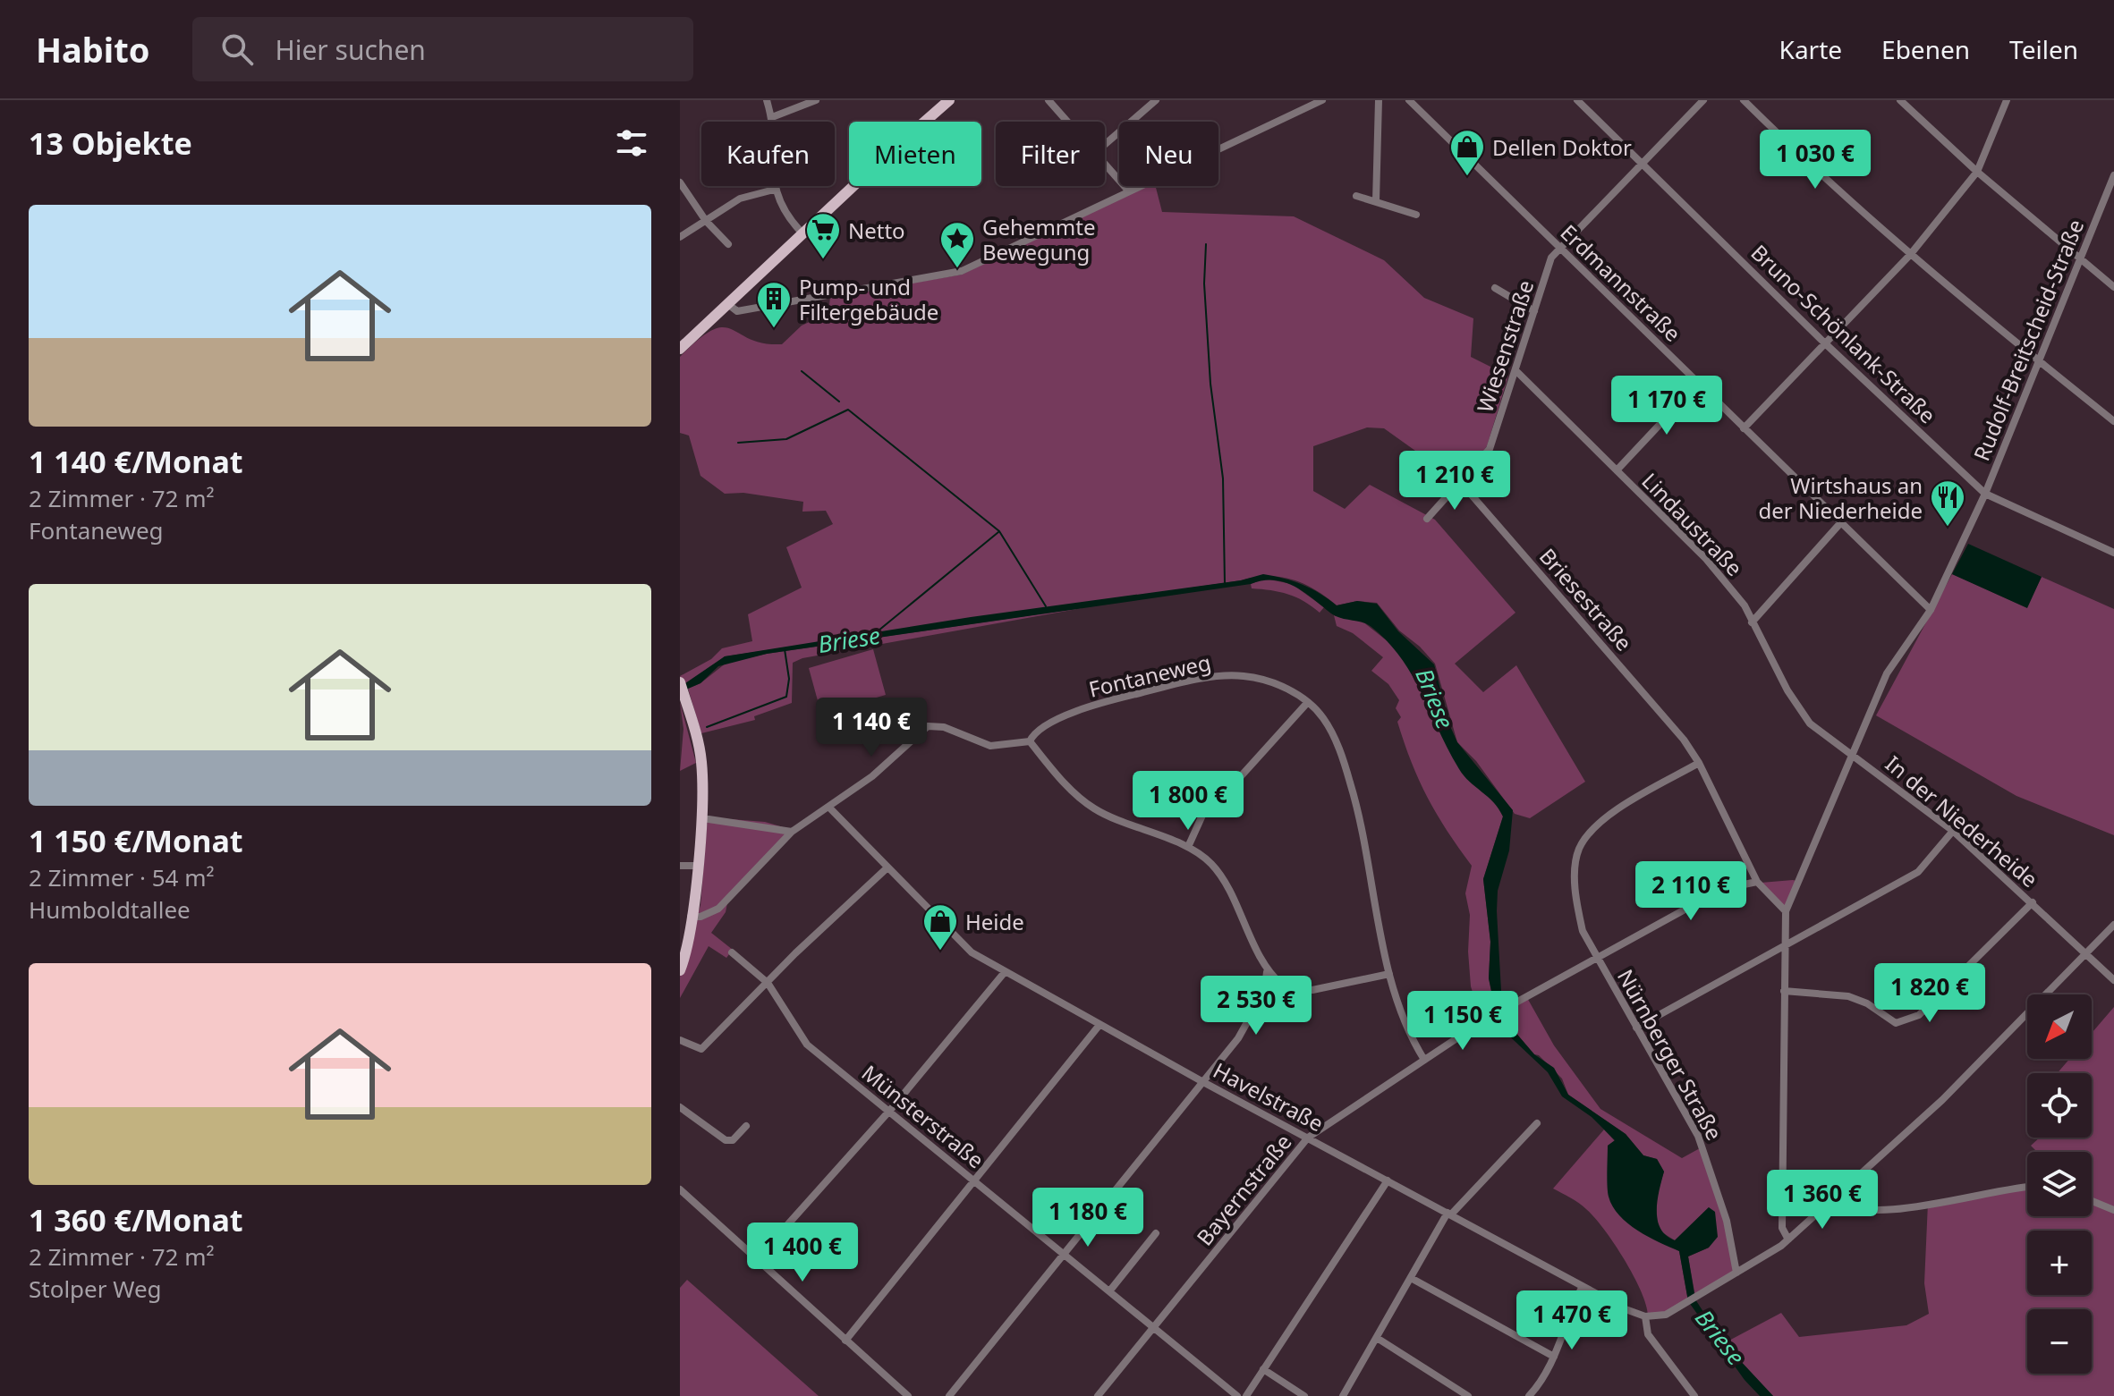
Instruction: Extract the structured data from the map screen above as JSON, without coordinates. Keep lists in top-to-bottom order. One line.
{"streets":{"street":["Erdmannstraße","Bruno-Schönlank-Straße","Rudolf-Breitscheid-Straße","Wiesenstraße","Lindaustraße","Briesestraße","Fontaneweg","In der Niederheide","Nürnberger Straße","Havelstraße","Münsterstraße","Bayernstraße"]},"crossings":[["Erdmannstraße","Rudolf-Breitscheid-Straße"],["Erdmannstraße","Wiesenstraße"],["Bruno-Schönlank-Straße","Rudolf-Breitscheid-Straße"],["Bruno-Schönlank-Straße","Wiesenstraße"],["Rudolf-Breitscheid-Straße","Briesestraße"],["Rudolf-Breitscheid-Straße","In der Niederheide"],["Wiesenstraße","Lindaustraße"],["Wiesenstraße","Briesestraße"],["Lindaustraße","In der Niederheide"],["Briesestraße","Nürnberger Straße"],["Briesestraße","Bayernstraße"],["Fontaneweg","Bayernstraße"],["Nürnberger Straße","Bayernstraße"],["Havelstraße","Bayernstraße"],["Münsterstraße","Bayernstraße"]],"water":["Briese"],"places":{"shop":["Dellen Doktor","Heide"],"supermarket":["Netto"],"place":["Gehemmte Bewegung"],"building":["Pump- und Filtergebäude"],"restaurant":["Wirtshaus an der Niederheide"]},"north":"bottom left","page":{"header":"Habito","search":"Hier suchen","nav":["Karte","Ebenen","Teilen"],"heading":"13 Objekte","chip":["Kaufen","Mieten","Filter","Neu"],"price":["1 030 €","1 170 €","1 210 €","1 140 €","1 800 €","2 110 €","1 820 €","2 530 €","1 150 €","1 360 €","1 180 €","1 400 €","1 470 €"],"list":[{"name":"1 140 €/Monat","note":"2 Zimmer · 72 m² · Fontaneweg"},{"name":"1 150 €/Monat","note":"2 Zimmer · 54 m² · Humboldtallee"},{"name":"1 360 €/Monat","note":"2 Zimmer · 72 m² · Stolper Weg"}],"map_buttons":["+","−"]}}
